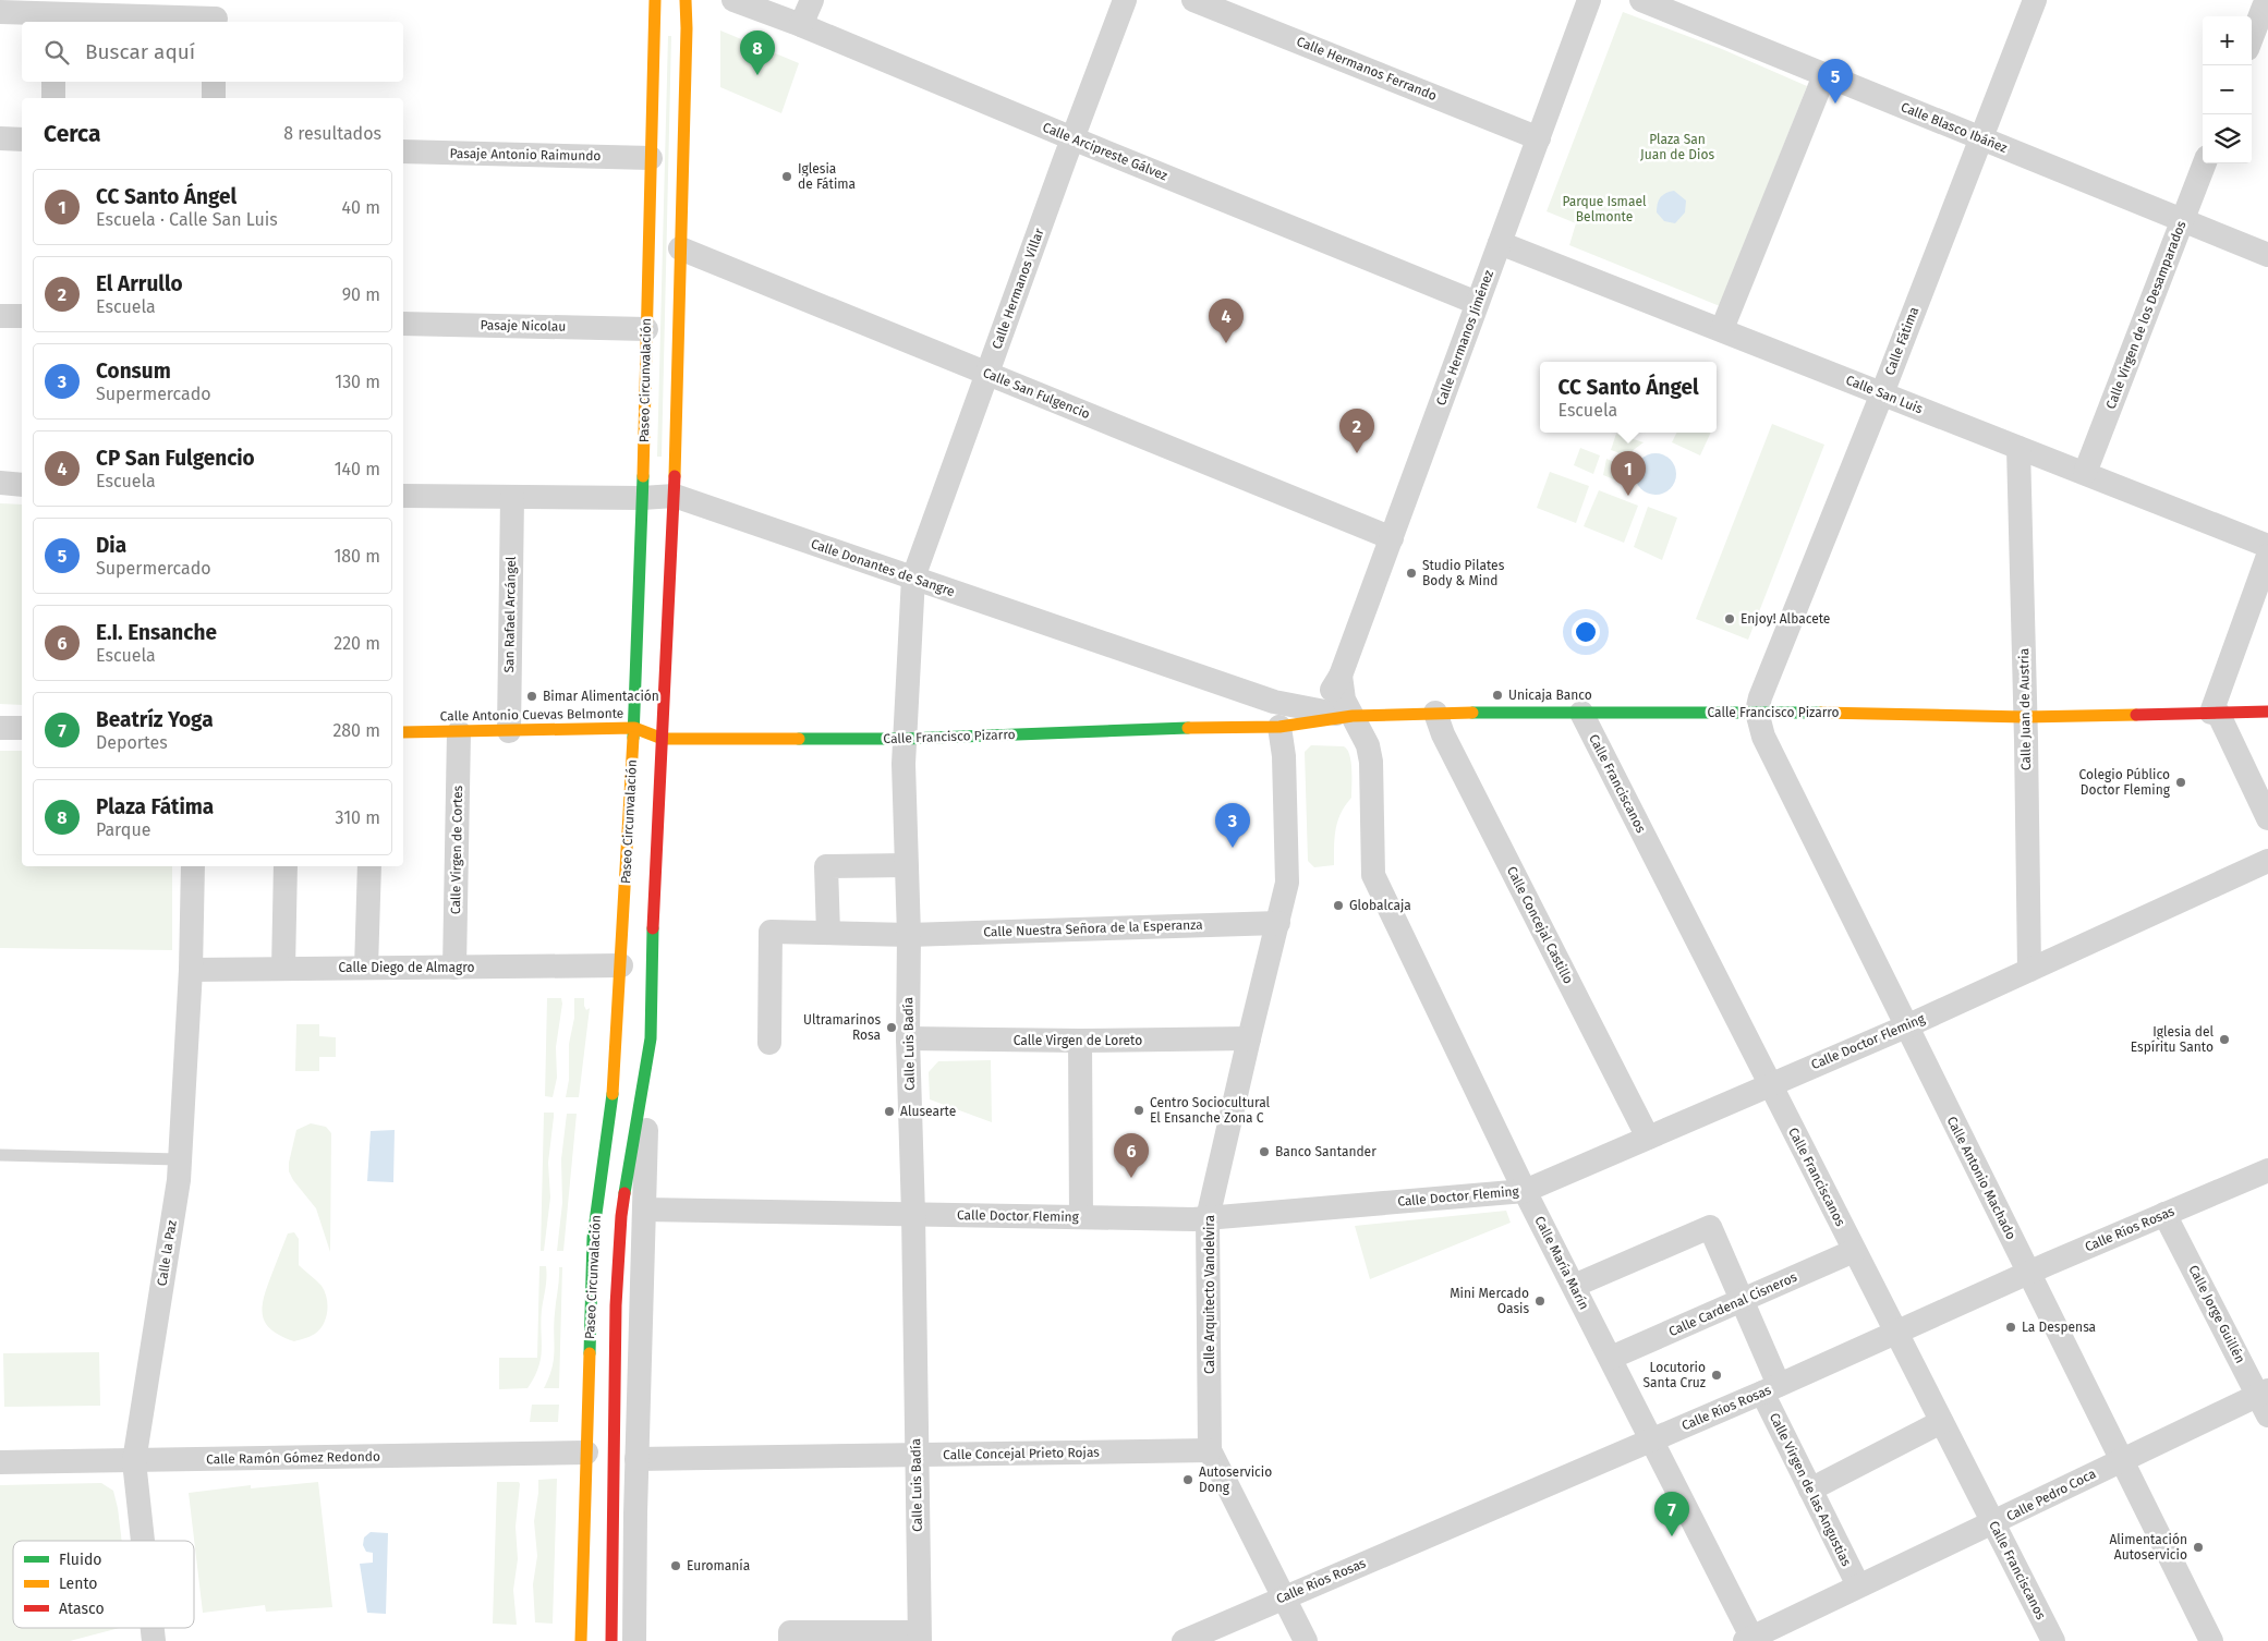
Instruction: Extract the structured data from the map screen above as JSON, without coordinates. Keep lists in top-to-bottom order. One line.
{"streets":{"main road":["Paseo Circunvalación","Calle Francisco Pizarro","Calle Antonio Cuevas Belmonte"],"street":["Calle Hermanos Ferrando","Calle Blasco Ibáñez","Calle Arcipreste Gálvez","Pasaje Antonio Raimundo","Calle Hermanos Villar","Calle Virgen de los Desamparados","Pasaje Nicolau","Calle Hermanos Jiménez","Calle Fátima","Calle San Fulgencio","Calle San Luis","Calle Donantes de Sangre","San Rafael Arcángel","Calle Juan de Austria","Calle Franciscanos","Calle Virgen de Cortes","Calle Concejal Castillo","Calle Nuestra Señora de la Esperanza","Calle Diego de Almagro","Calle Virgen de Loreto","Calle Doctor Fleming","Calle Luis Badía","Calle Antonio Machado","Calle Ríos Rosas","Calle la Paz","Calle María Marín","Calle Arquitecto Vandelvira","Calle Cardenal Cisneros","Calle Jorge Guillén","Calle Concejal Prieto Rojas","Calle Ramón Gómez Redondo","Calle Virgen de las Angustias","Calle Pedro Coca"]},"crossings":[["Calle Hermanos Ferrando","Calle Hermanos Jiménez"],["Calle Blasco Ibáñez","Calle Virgen de los Desamparados"],["Calle Blasco Ibáñez","Calle Fátima"],["Calle Arcipreste Gálvez","Calle Hermanos Villar"],["Calle Arcipreste Gálvez","Calle Hermanos Jiménez"],["Pasaje Antonio Raimundo","Paseo Circunvalación"],["Calle Hermanos Villar","Calle San Fulgencio"],["Calle Hermanos Villar","Calle Donantes de Sangre"],["Calle Hermanos Villar","Calle Luis Badía"],["Calle Virgen de los Desamparados","Calle San Luis"],["Pasaje Nicolau","Paseo Circunvalación"],["Calle Hermanos Jiménez","Calle San Fulgencio"],["Calle Hermanos Jiménez","Calle San Luis"],["Calle Hermanos Jiménez","Calle Donantes de Sangre"],["Calle Hermanos Jiménez","Calle Francisco Pizarro"],["Calle Hermanos Jiménez","Calle Arquitecto Vandelvira"],["Calle Fátima","Calle San Luis"],["Calle Fátima","Calle Francisco Pizarro"],["Calle Fátima","Calle Antonio Machado"],["Paseo Circunvalación","Calle San Fulgencio"],["Paseo Circunvalación","Calle Donantes de Sangre"],["Paseo Circunvalación","Calle Francisco Pizarro"],["Paseo Circunvalación","Calle Antonio Cuevas Belmonte"],["Paseo Circunvalación","Calle Diego de Almagro"],["Paseo Circunvalación","Calle Doctor Fleming"],["Paseo Circunvalación","Calle Concejal Prieto Rojas"],["Paseo Circunvalación","Calle Ramón Gómez Redondo"],["Calle San Luis","Calle Juan de Austria"],["Calle Donantes de Sangre","San Rafael Arcángel"],["Calle Donantes de Sangre","Calle Francisco Pizarro"],["Calle Donantes de Sangre","Calle Luis Badía"],["Calle Donantes de Sangre","Calle María Marín"],["San Rafael Arcángel","Calle Antonio Cuevas Belmonte"],["Calle Juan de Austria","Calle Francisco Pizarro"],["Calle Juan de Austria","Calle Doctor Fleming"],["Calle Francisco Pizarro","Calle Antonio Cuevas Belmonte"],["Calle Francisco Pizarro","Calle Franciscanos"],["Calle Francisco Pizarro","Calle Concejal Castillo"],["Calle Francisco Pizarro","Calle Luis Badía"],["Calle Francisco Pizarro","Calle Antonio Machado"],["Calle Francisco Pizarro","Calle María Marín"],["Calle Antonio Cuevas Belmonte","Calle Virgen de Cortes"],["Calle Franciscanos","Calle Doctor Fleming"],["Calle Franciscanos","Calle Ríos Rosas"],["Calle Franciscanos","Calle Cardenal Cisneros"],["Calle Franciscanos","Calle Pedro Coca"],["Calle Virgen de Cortes","Calle Diego de Almagro"],["Calle Concejal Castillo","Calle Doctor Fleming"],["Calle Nuestra Señora de la Esperanza","Calle Luis Badía"],["Calle Nuestra Señora de la Esperanza","Calle Arquitecto Vandelvira"],["Calle Diego de Almagro","Calle la Paz"],["Calle Virgen de Loreto","Calle Luis Badía"],["Calle Virgen de Loreto","Calle Arquitecto Vandelvira"],["Calle Doctor Fleming","Calle Luis Badía"],["Calle Doctor Fleming","Calle Antonio Machado"],["Calle Doctor Fleming","Calle María Marín"],["Calle Doctor Fleming","Calle Arquitecto Vandelvira"],["Calle Luis Badía","Calle Concejal Prieto Rojas"],["Calle Antonio Machado","Calle Ríos Rosas"],["Calle Antonio Machado","Calle Pedro Coca"],["Calle Ríos Rosas","Calle María Marín"],["Calle Ríos Rosas","Calle Arquitecto Vandelvira"],["Calle Ríos Rosas","Calle Jorge Guillén"],["Calle Ríos Rosas","Calle Virgen de las Angustias"],["Calle la Paz","Calle Ramón Gómez Redondo"],["Calle María Marín","Calle Cardenal Cisneros"],["Calle María Marín","Calle Virgen de las Angustias"],["Calle María Marín","Calle Pedro Coca"],["Calle Arquitecto Vandelvira","Calle Concejal Prieto Rojas"],["Calle Cardenal Cisneros","Calle Virgen de las Angustias"],["Calle Jorge Guillén","Calle Pedro Coca"],["Calle Virgen de las Angustias","Calle Pedro Coca"]],"parks":["Plaza San Juan de Dios","Parque Ismael Belmonte"],"places":["Iglesia de Fátima","Studio Pilates Body & Mind","Enjoy! Albacete","Unicaja Banco","Bimar Alimentación","Colegio Público Doctor Fleming","Globalcaja","Ultramarinos Rosa","Iglesia del Espíritu Santo","Centro Sociocultural El Ensanche Zona C","Alusearte","Banco Santander","Mini Mercado Oasis","La Despensa","Locutorio Santa Cruz","Autoservicio Dong","Alimentación Autoservicio","Euromanía"],"legend":["Fluido","Lento","Atasco"],"page":{"map_buttons":["+","−"],"search":"Buscar aquí","pins":["8","5","4","2","1","3","6","7"],"heading":["Cerca","8 resultados"],"list":[{"mark":"1","name":"CC Santo Ángel","note":"Escuela · Calle San Luis","value":"40 m"},{"mark":"2","name":"El Arrullo","note":"Escuela","value":"90 m"},{"mark":"3","name":"Consum","note":"Supermercado","value":"130 m"},{"mark":"4","name":"CP San Fulgencio","note":"Escuela","value":"140 m"},{"mark":"5","name":"Dia","note":"Supermercado","value":"180 m"},{"mark":"6","name":"E.I. Ensanche","note":"Escuela","value":"220 m"},{"mark":"7","name":"Beatríz Yoga","note":"Deportes","value":"280 m"},{"mark":"8","name":"Plaza Fátima","note":"Parque","value":"310 m"}],"popup":["CC Santo Ángel","Escuela"]}}
